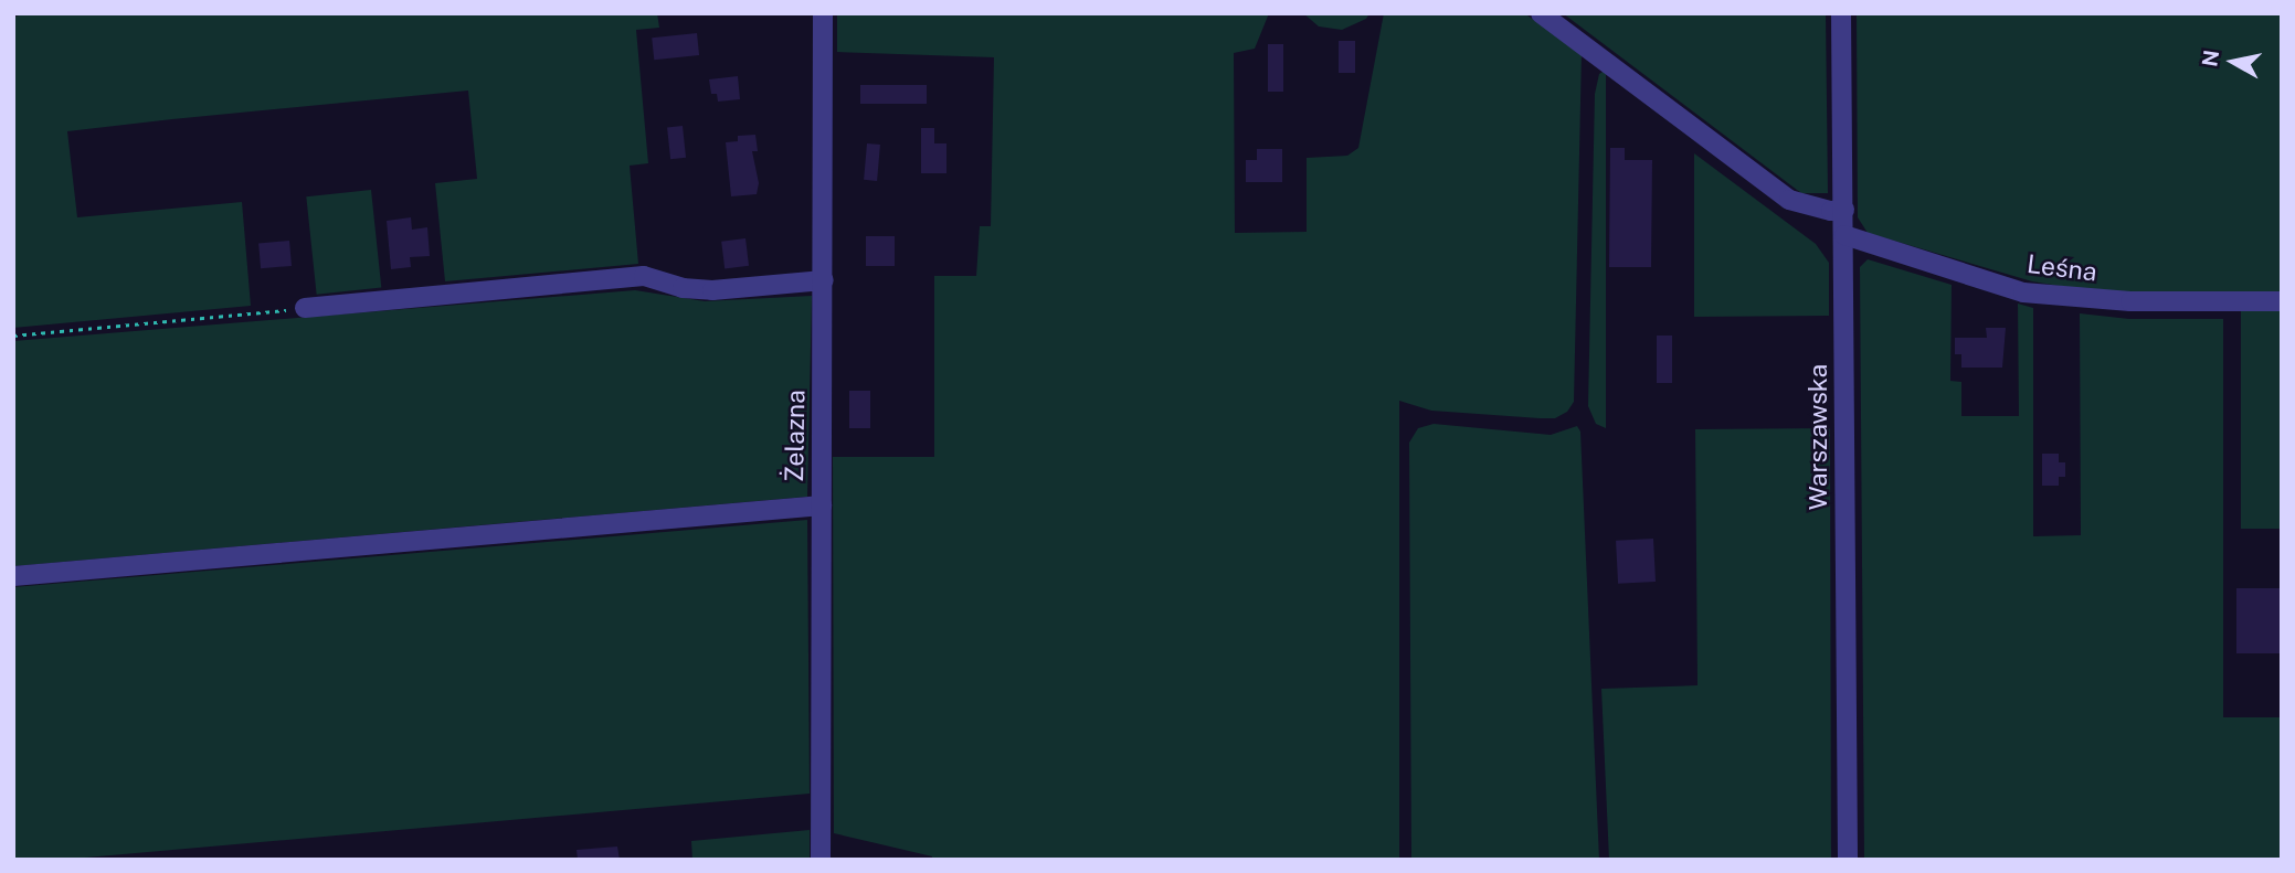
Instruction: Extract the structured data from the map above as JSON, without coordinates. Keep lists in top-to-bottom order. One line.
{"streets":{"street":["Leśna","Żelazna","Warszawska"]},"crossings":[["Leśna","Warszawska"]],"north":"left"}
